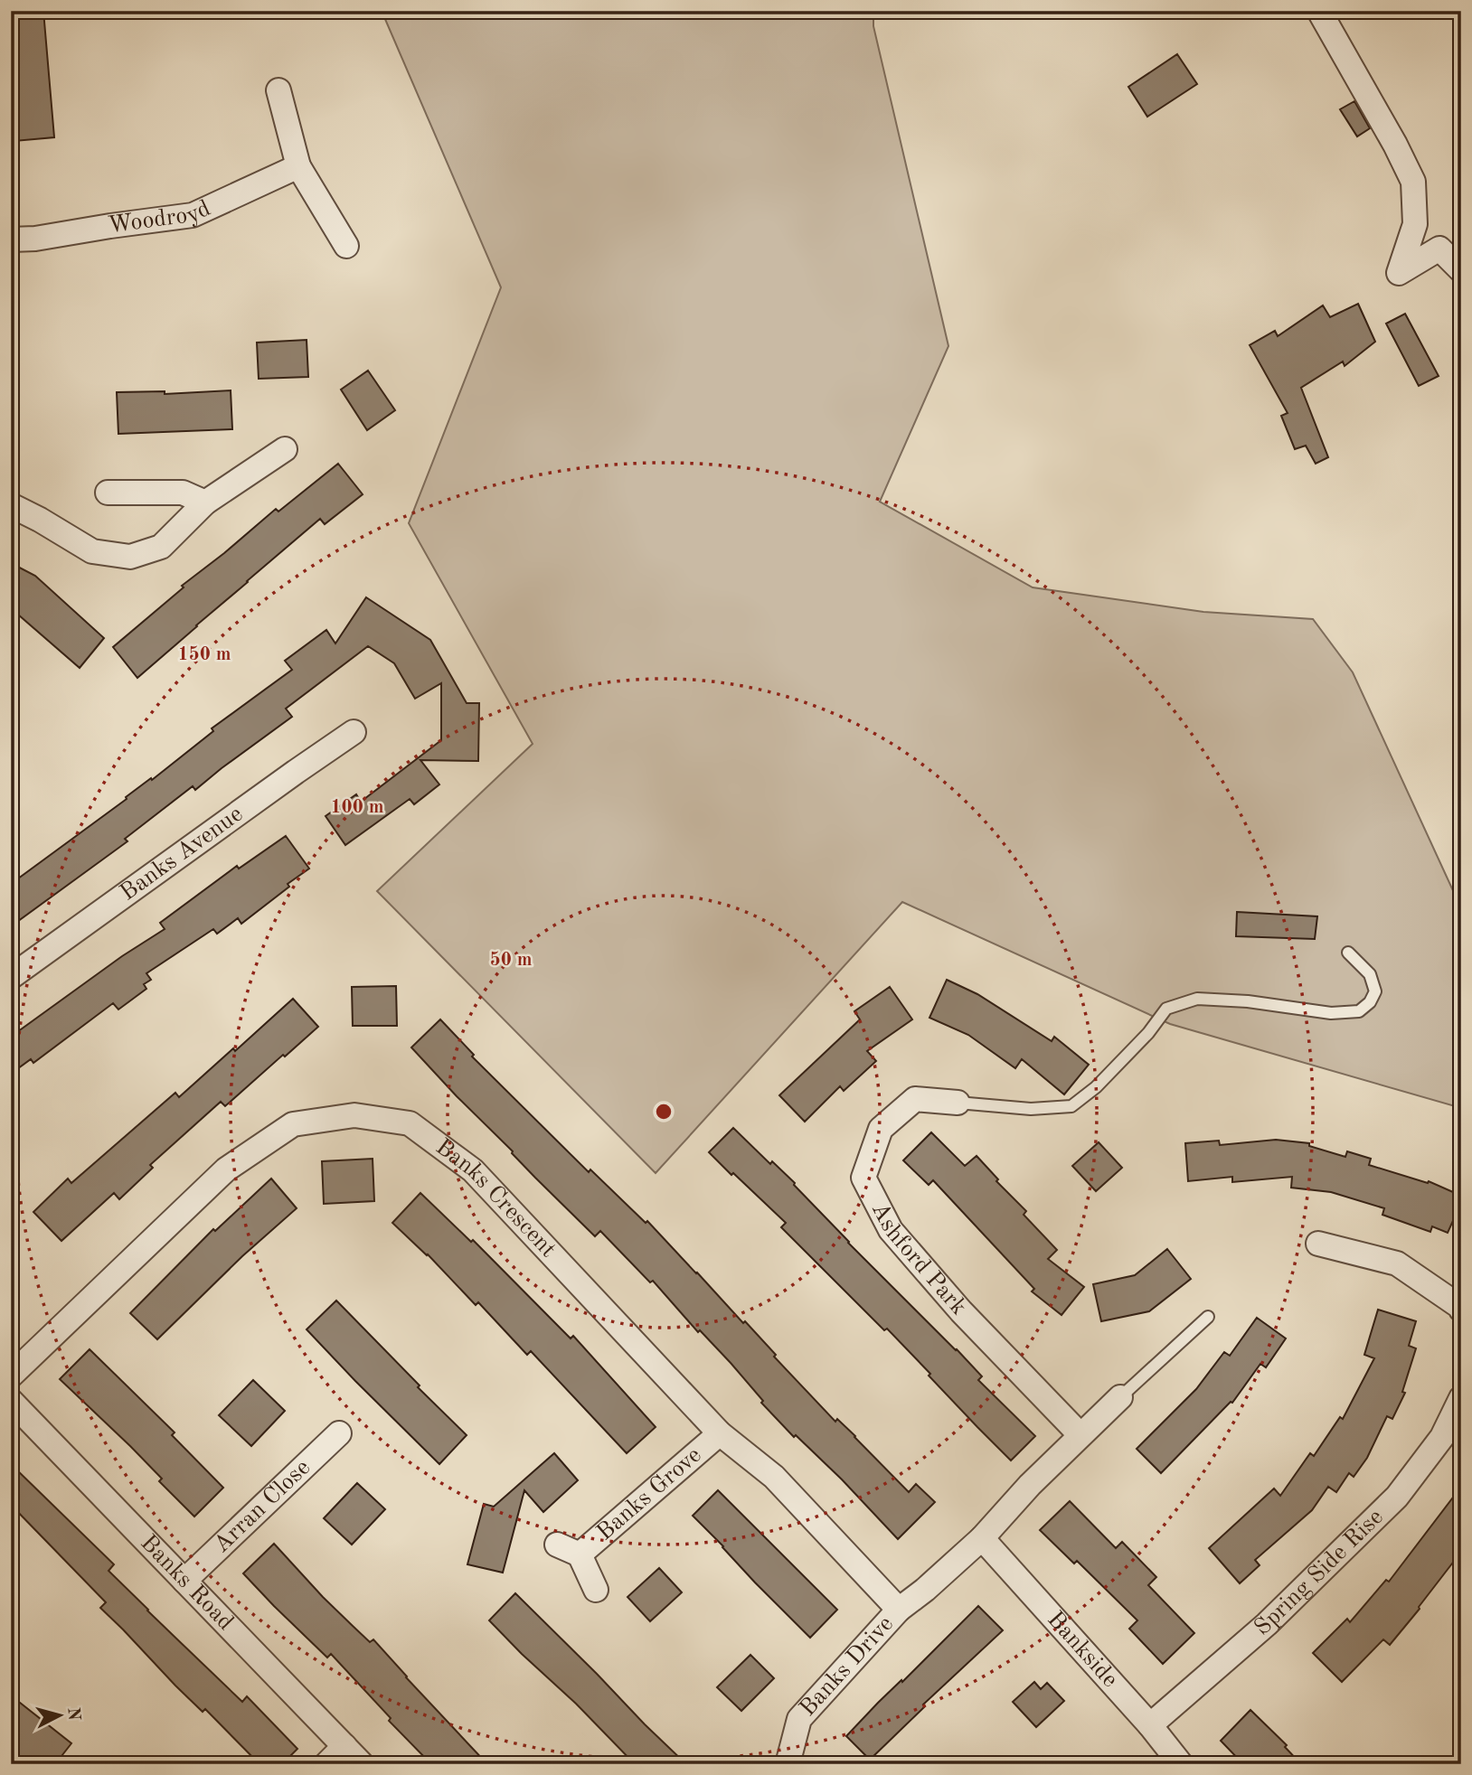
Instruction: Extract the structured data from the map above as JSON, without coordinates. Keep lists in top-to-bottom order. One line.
{"streets":{"street":["Woodroyd","Banks Avenue","Banks Crescent","Ashford Park","Banks Grove","Arran Close","Spring Side Rise","Banks Road","Bankside","Banks Drive"]},"crossings":[["Banks Crescent","Banks Grove"],["Banks Crescent","Banks Drive"],["Arran Close","Banks Road"],["Spring Side Rise","Bankside"]],"north":"right","rings":["150 m","100 m","50 m"]}
